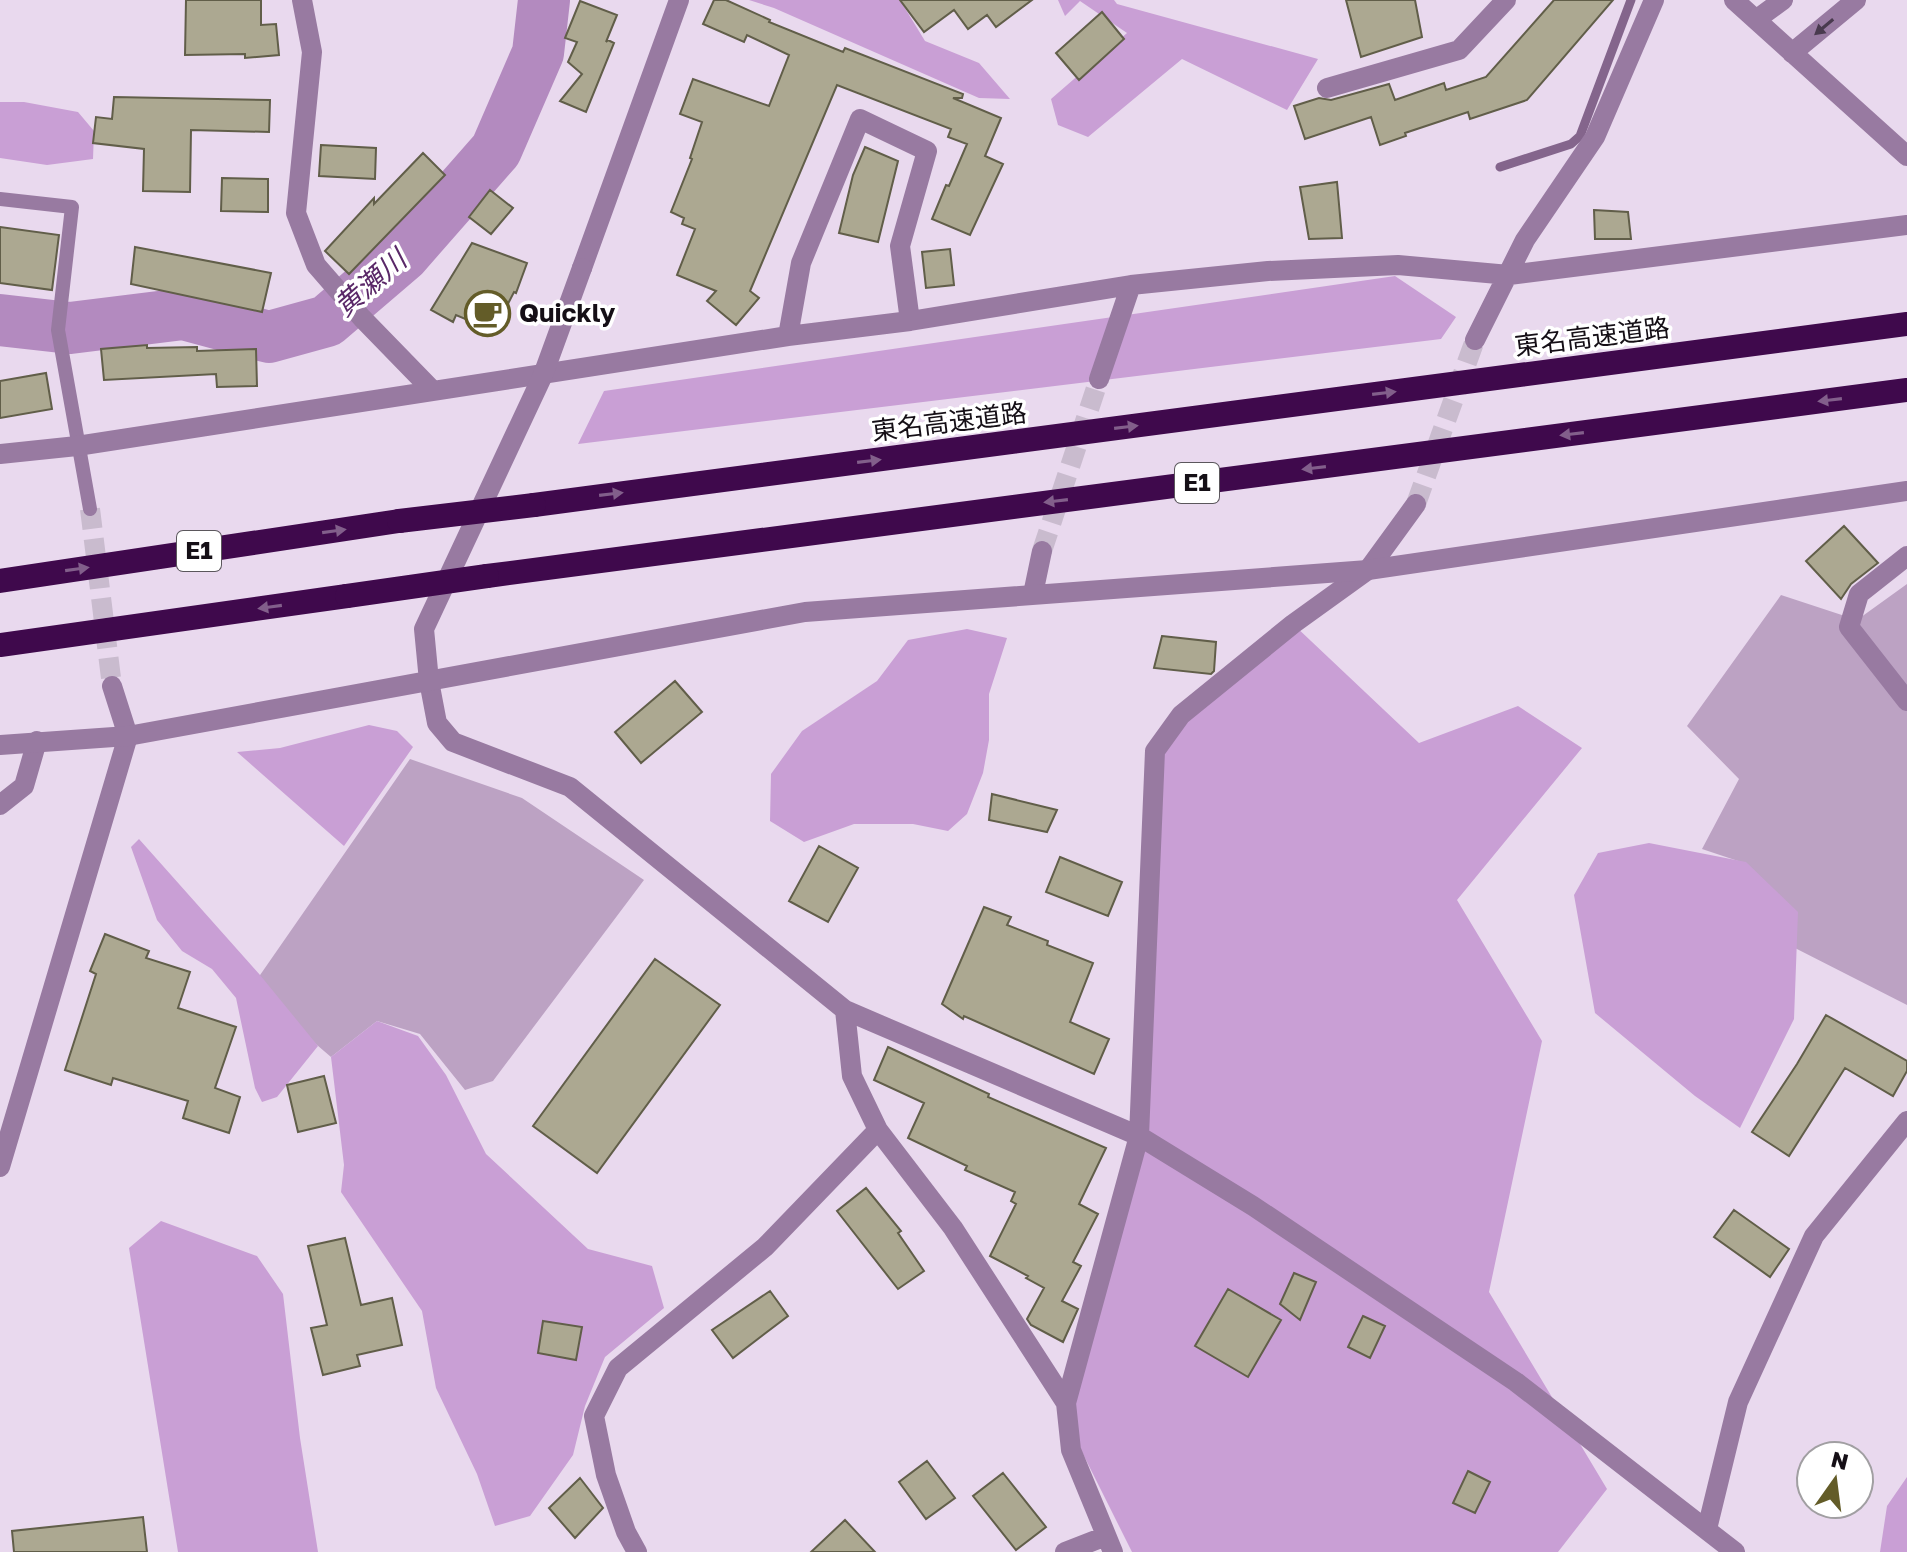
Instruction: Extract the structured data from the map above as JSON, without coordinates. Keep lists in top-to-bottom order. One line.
{"streets":{"highway":["東名高速道路","E1"]},"water":["黄瀬川"],"places":{"cafe":["Quickly"]},"north":"top"}
